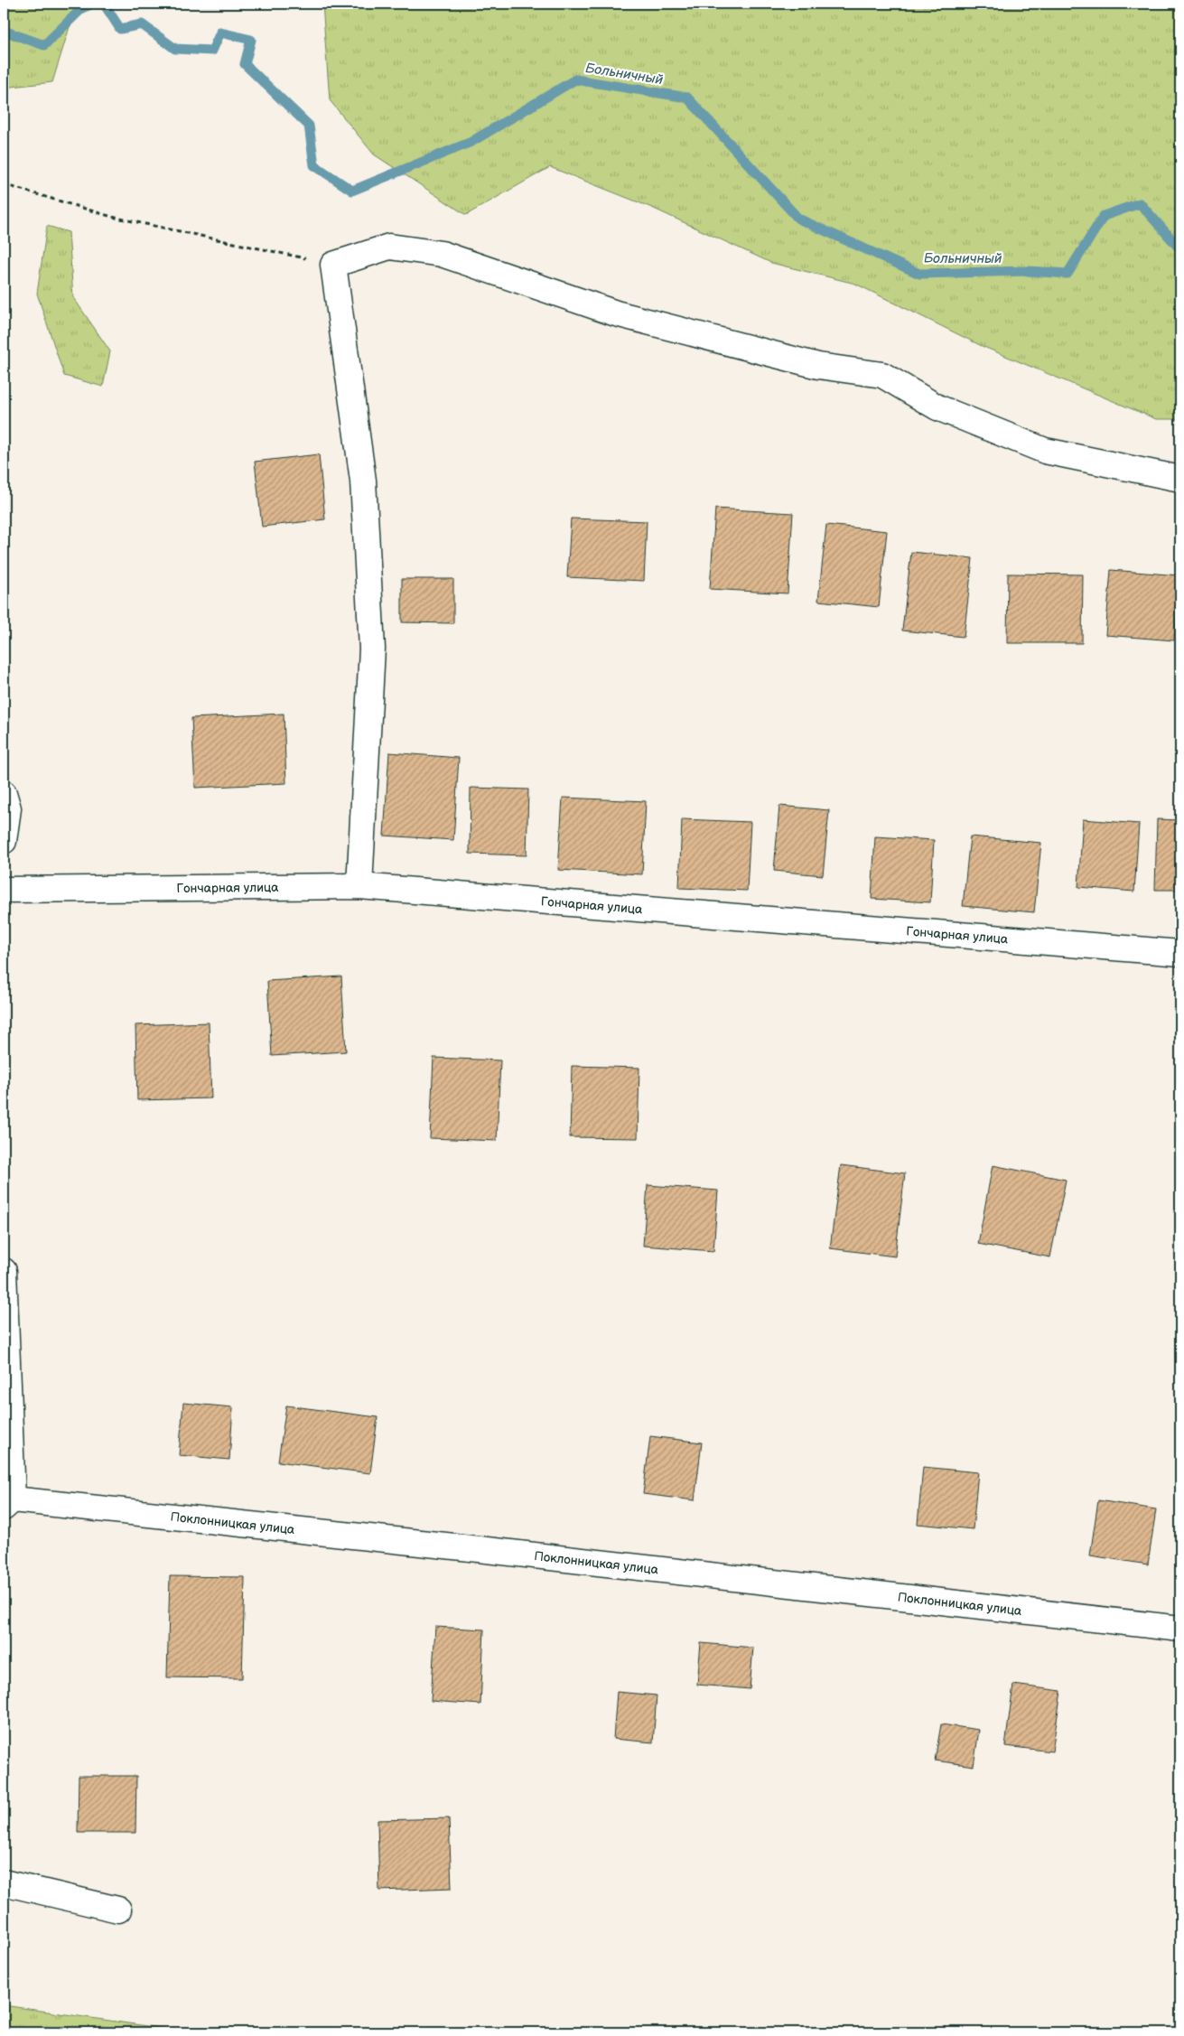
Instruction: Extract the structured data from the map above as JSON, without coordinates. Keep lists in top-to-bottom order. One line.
{"streets":{"street":["Гончарная улица","Поклонницкая улица"]},"water":["Больничный"]}
